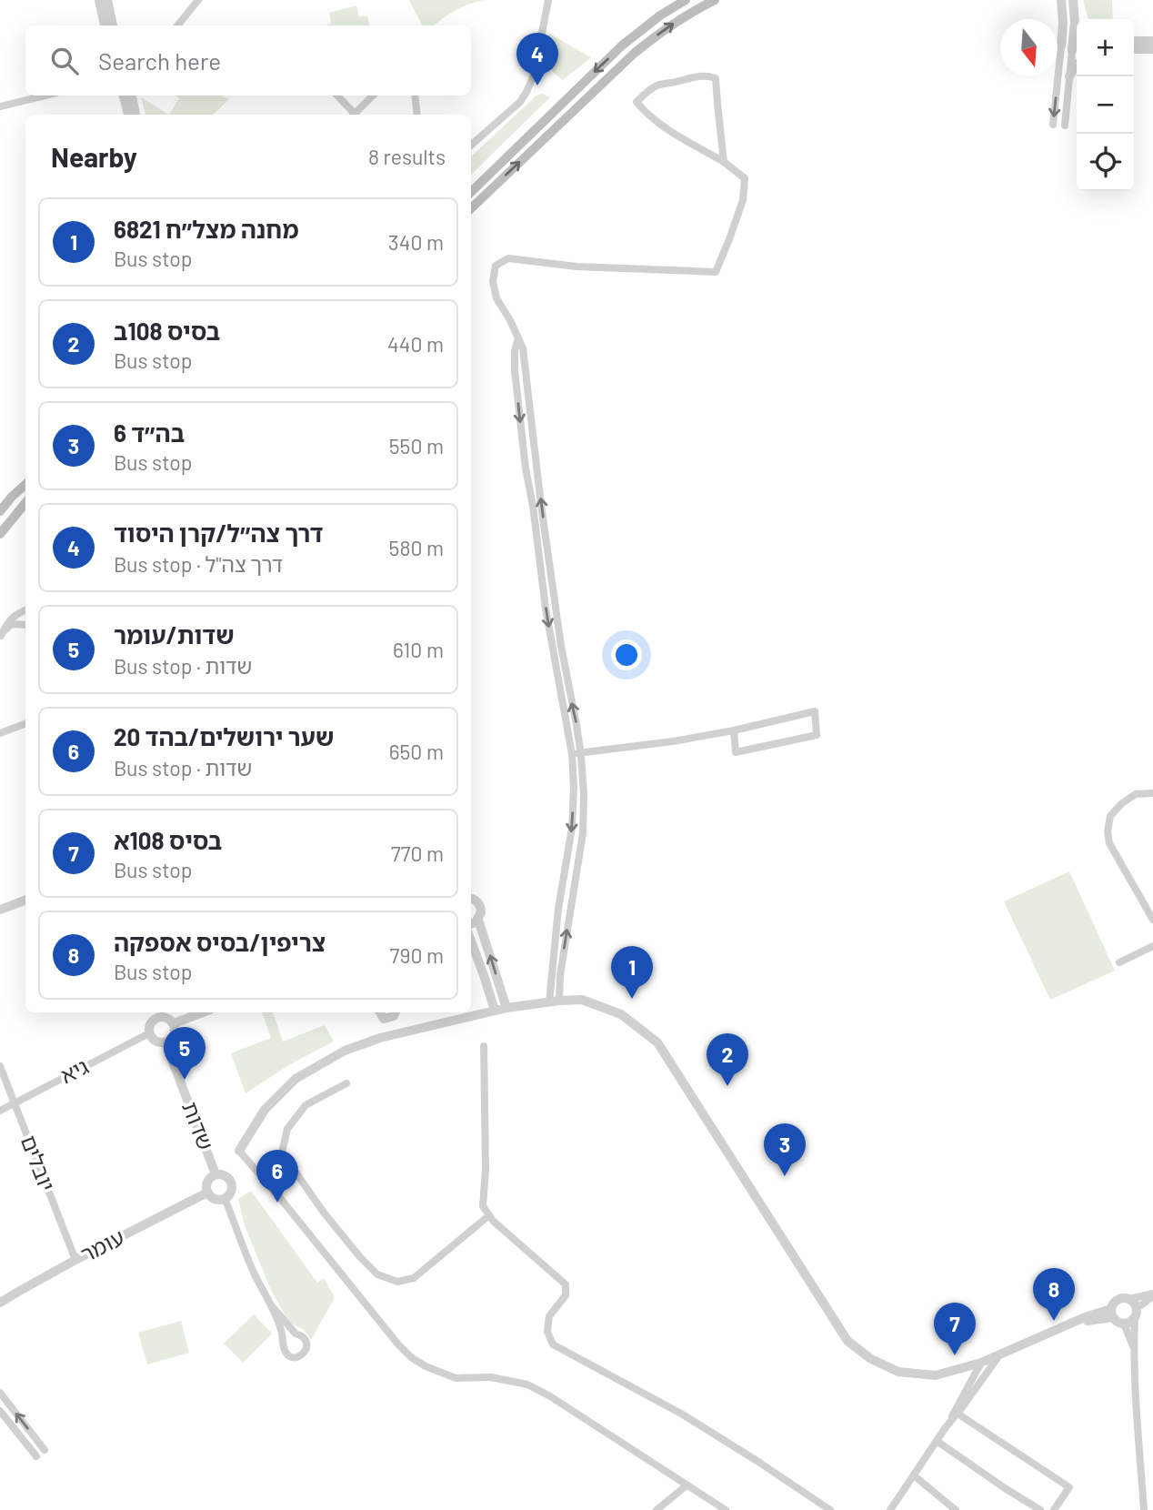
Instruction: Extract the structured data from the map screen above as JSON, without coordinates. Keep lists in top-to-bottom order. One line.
{"streets":{"street":["גיא","שדות","יובלים","עומר"]},"crossings":[["גיא","שדות"],["גיא","יובלים"],["שדות","עומר"],["יובלים","עומר"]],"north":"bottom","page":{"map_buttons":["+","−"],"search":"Search here","pins":["4","1","5","2","3","6","8","7"],"heading":["Nearby","8 results"],"list":[{"mark":"1","name":"מחנה מצל״ח 6821","note":"Bus stop","value":"340 m"},{"mark":"2","name":"בסיס 108ב","note":"Bus stop","value":"440 m"},{"mark":"3","name":"בה״ד 6","note":"Bus stop","value":"550 m"},{"mark":"4","name":"דרך צה״ל/קרן היסוד","note":"Bus stop · דרך צה\"ל","value":"580 m"},{"mark":"5","name":"שדות/עומר","note":"Bus stop · שדות","value":"610 m"},{"mark":"6","name":"שער ירושלים/בהד 20","note":"Bus stop · שדות","value":"650 m"},{"mark":"7","name":"בסיס 108א","note":"Bus stop","value":"770 m"},{"mark":"8","name":"צריפין/בסיס אספקה","note":"Bus stop","value":"790 m"}]}}
